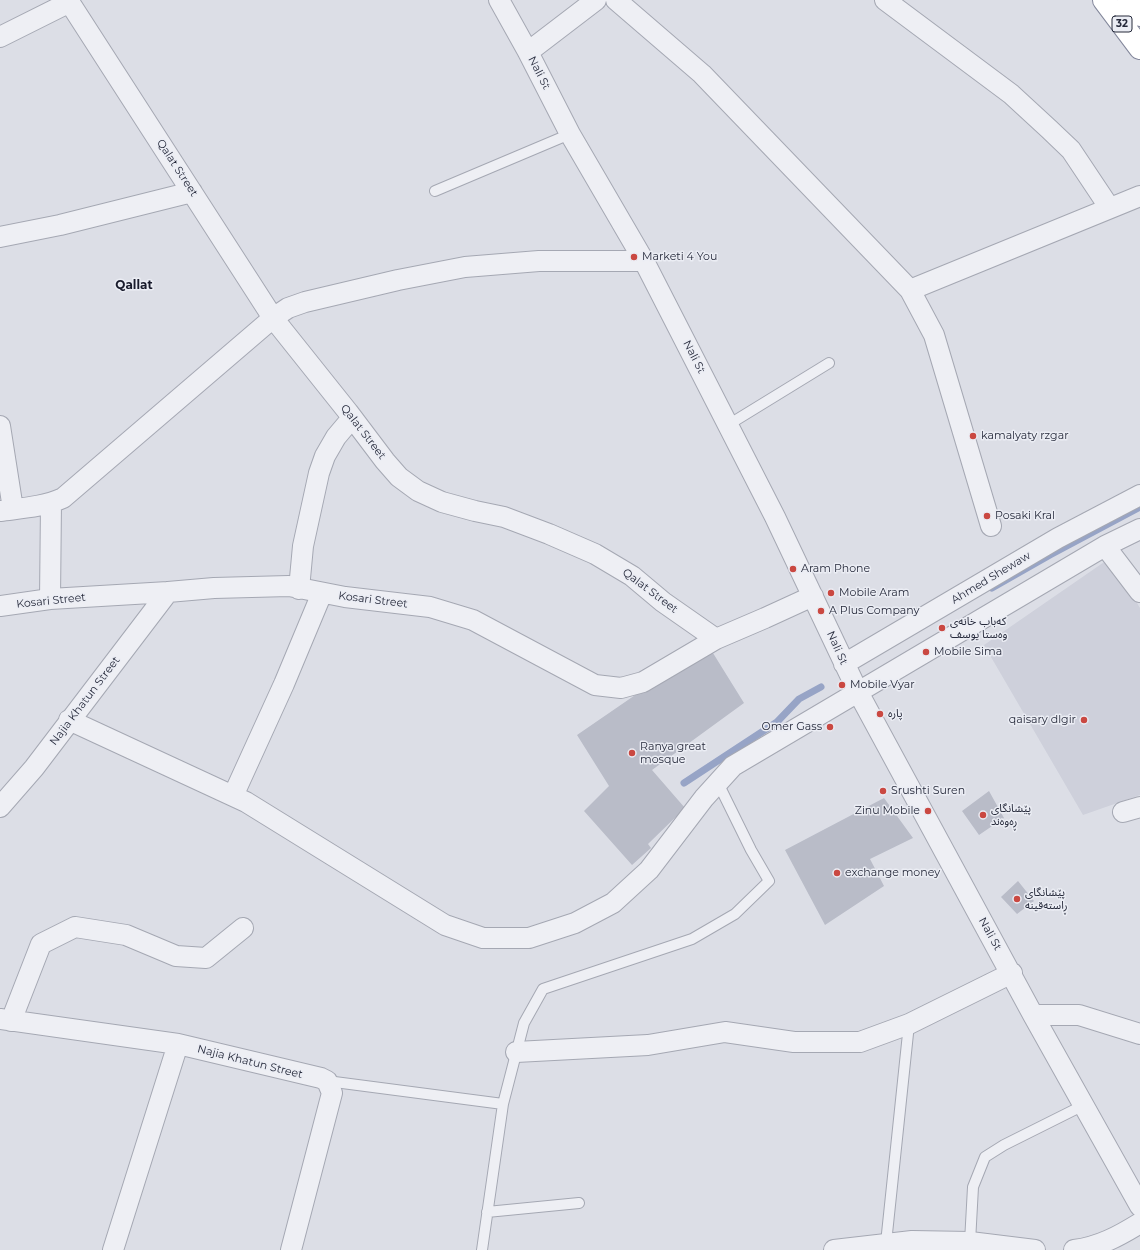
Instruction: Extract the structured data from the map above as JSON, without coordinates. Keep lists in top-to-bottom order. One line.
{"streets":{"highway":["32"],"street":["Nali St","Qalat Street","Ahmed Shewaw","Kosari Street","Najia Khatun Street"]},"crossings":[["Nali St","Ahmed Shewaw"],["Qalat Street","Kosari Street"],["Kosari Street","Najia Khatun Street"]],"districts":["Qallat"],"places":["Marketi 4 You","kamalyaty rzgar","Posaki Kral","Aram Phone","Mobile Aram","A Plus Company","کەباب خانەی وەستا یوسف","Mobile Sima","Mobile Vyar","پاره","qaisary dlgir","Omer Gass","Ranya great mosque","Srushti Suren","Zinu Mobile","پێشانگای ڕه‌وه‌ند","exchange money","پێشانگای ڕاسته‌قینه‌"]}
